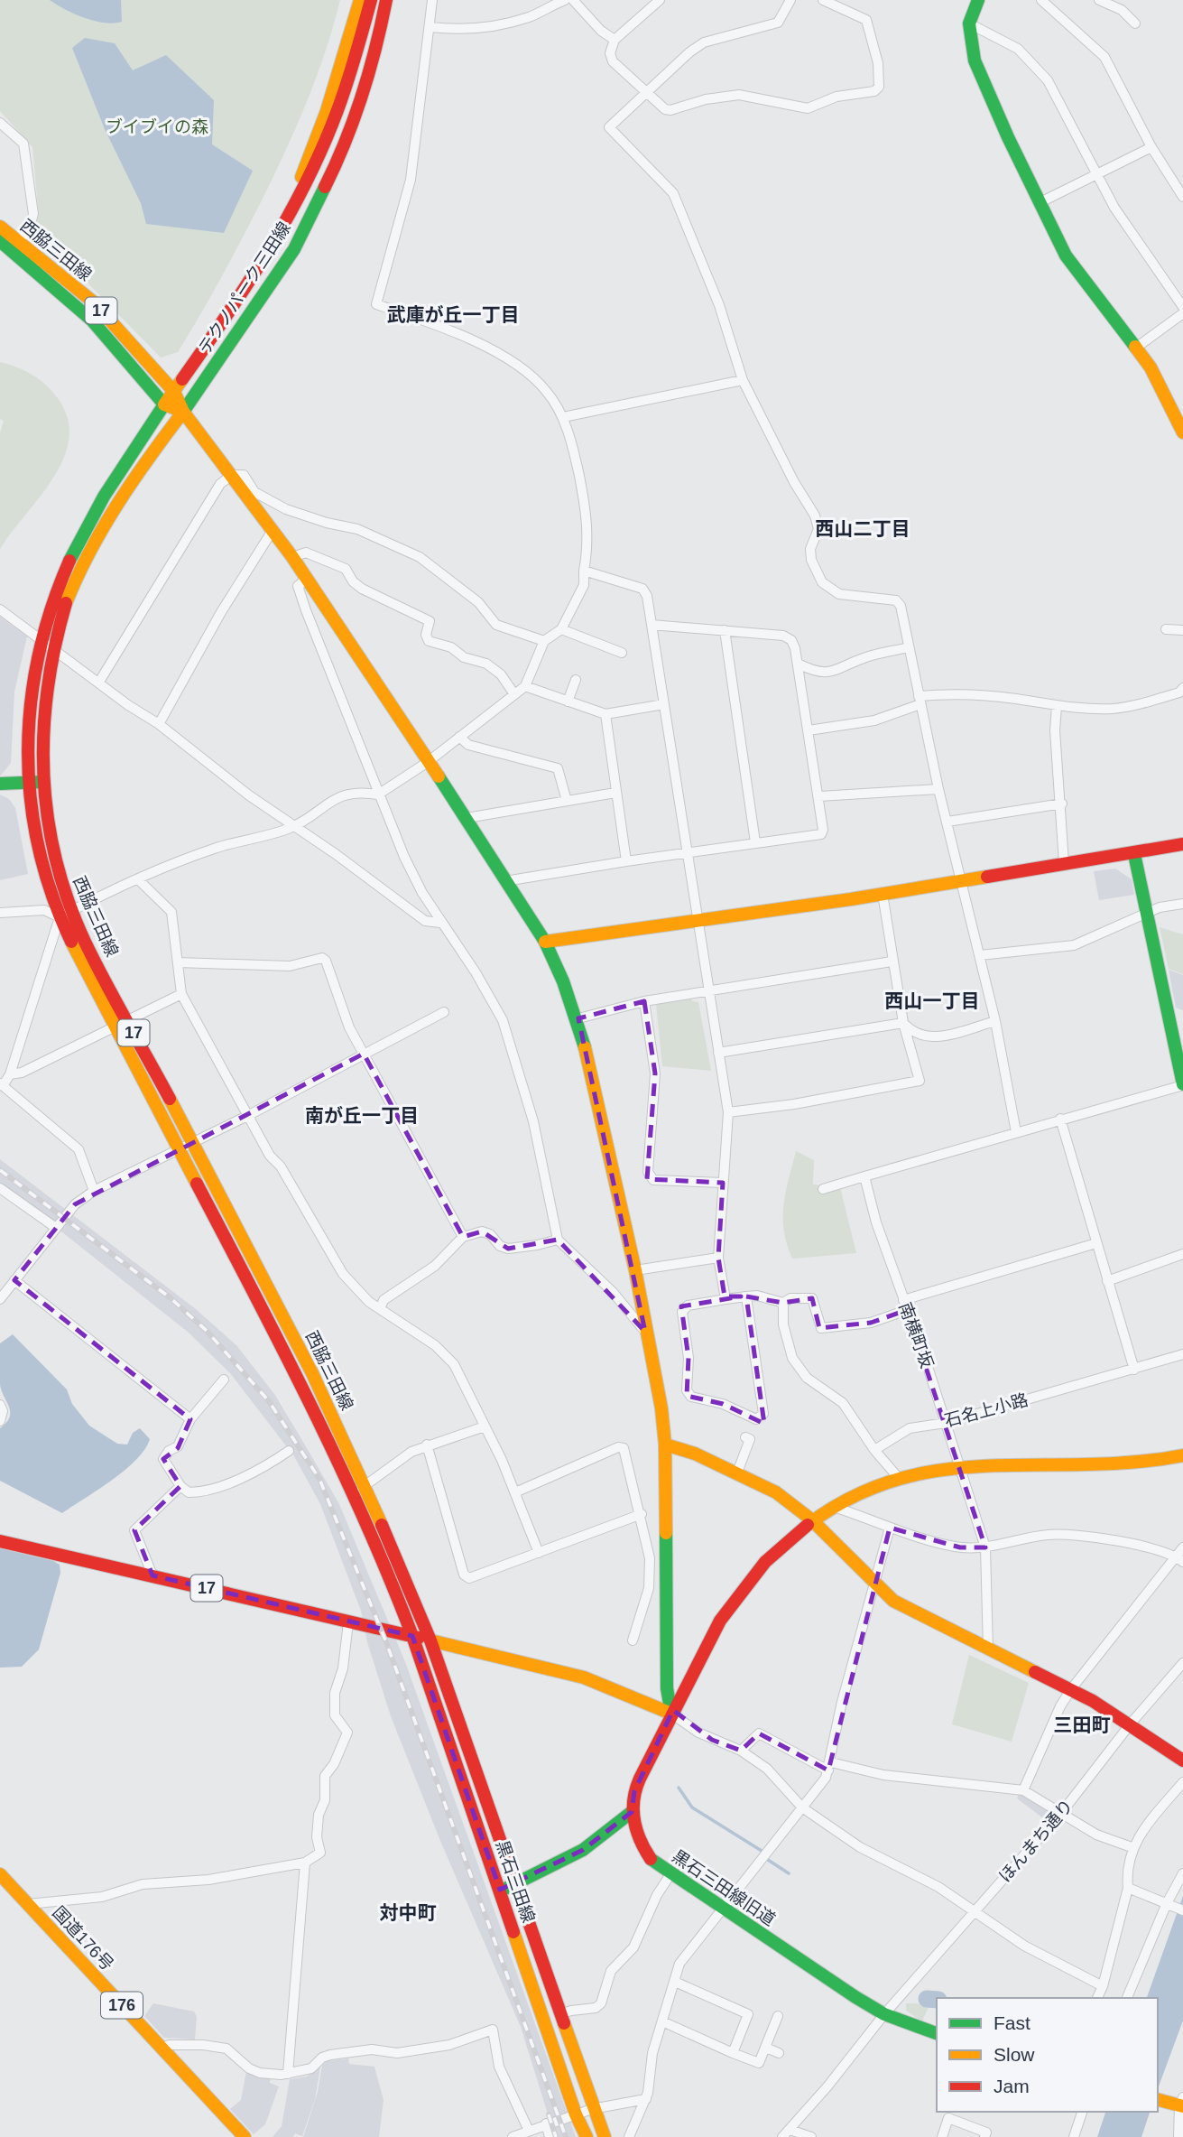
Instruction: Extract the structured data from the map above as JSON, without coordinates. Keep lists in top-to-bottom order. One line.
{"streets":{"main road":["西脇三田線","テクノパーク三田線","17","黒石三田線","黒石三田線旧道","国道176号","176"],"street":["南横町坂","石名上小路","ほんまち通り"]},"crossings":[["西脇三田線","テクノパーク三田線"],["西脇三田線","17"],["西脇三田線","黒石三田線"],["17","黒石三田線"],["南横町坂","石名上小路"],["南横町坂","黒石三田線旧道"],["ほんまち通り","黒石三田線旧道"]],"districts":["武庫が丘一丁目","西山二丁目","西山一丁目","南が丘一丁目","三田町","対中町"],"parks":["ブイブイの森"],"legend":["Fast","Slow","Jam"]}
